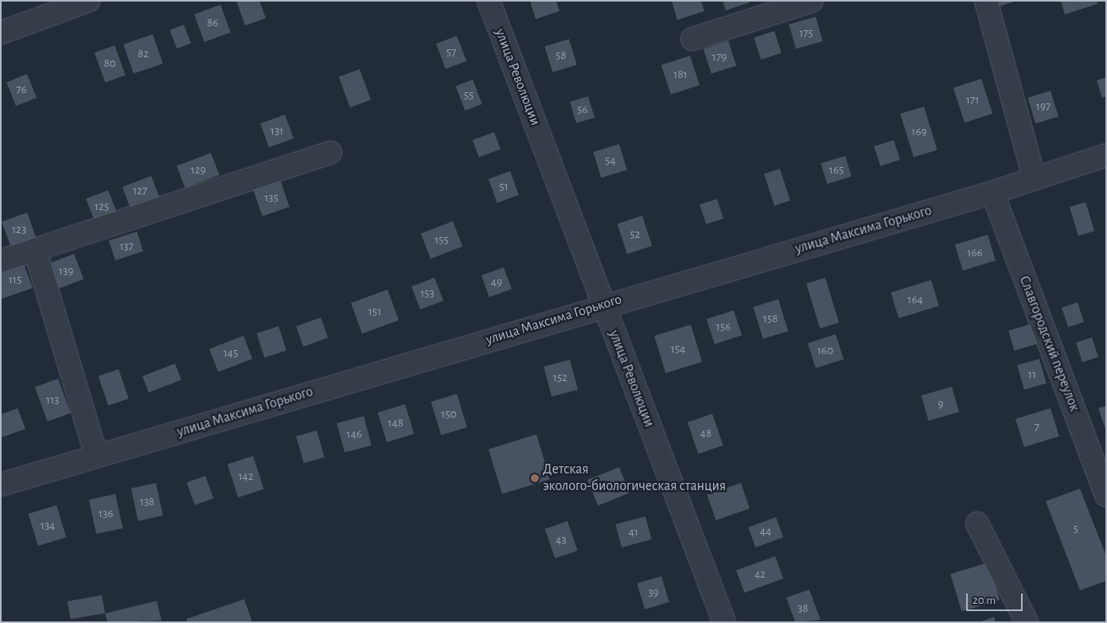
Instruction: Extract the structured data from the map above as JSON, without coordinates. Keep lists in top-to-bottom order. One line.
{"streets":{"street":["улица Революции","улица Максима Горького","Славгородский переулок"]},"crossings":[["улица Революции","улица Максима Горького"],["улица Максима Горького","Славгородский переулок"]],"places":["Детская эколого-биологическая станция"],"house_numbers":["86","175","57","82","58","179","80","181","76","55","171","197","56","131","169","54","129","165","51","127","135","125","123","52","155","137","166","139","115","49","153","164","151","158","156","154","160","145","11","152","113","9","150","148","7","48","146","142","138","136","134","5","44","41","43","42","39","38"],"scale_bar":"20 m"}
